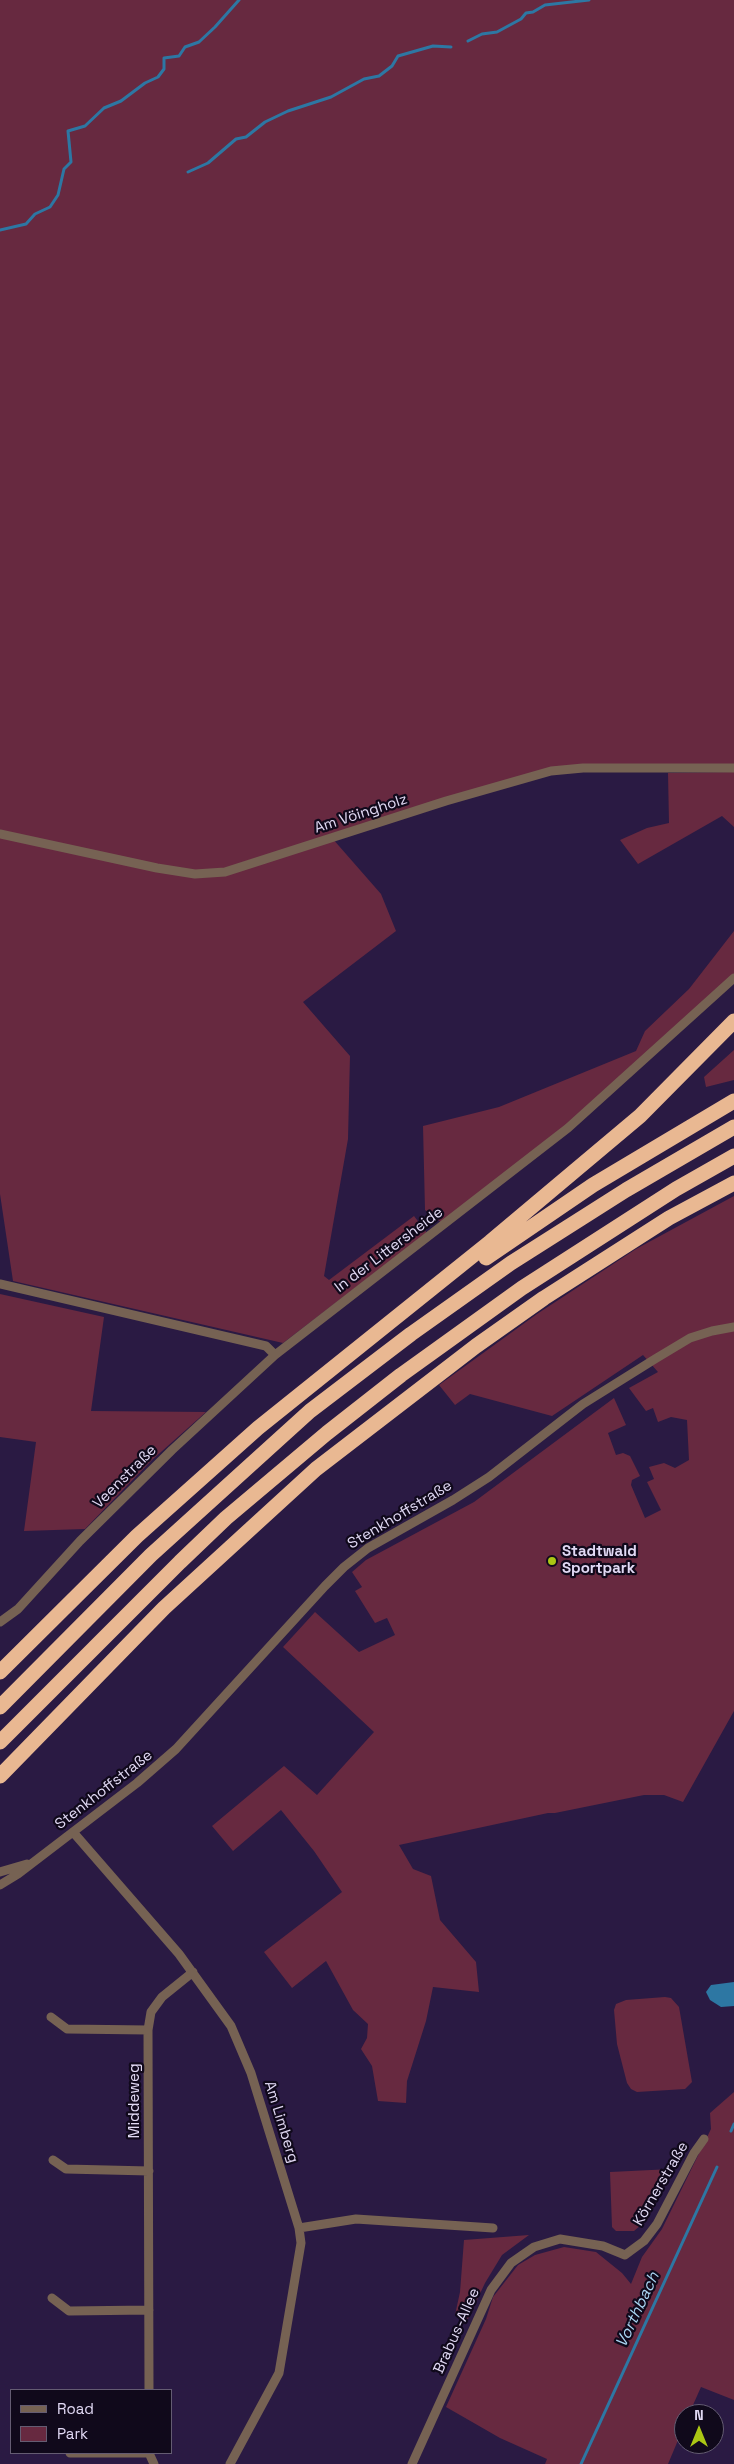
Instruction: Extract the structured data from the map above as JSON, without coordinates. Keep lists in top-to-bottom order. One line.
{"streets":{"street":["Am Vöingholz","In der Littersheide","Veenstraße","Stenkhoffstraße","Middeweg","Am Limberg","Körnerstraße","Brabus-Allee"]},"crossings":[["In der Littersheide","Veenstraße"],["Stenkhoffstraße","Am Limberg"],["Middeweg","Am Limberg"],["Körnerstraße","Brabus-Allee"]],"water":["Vorthbach"],"places":["Stadtwald Sportpark"],"legend":["Road","Park"],"north":"top"}
